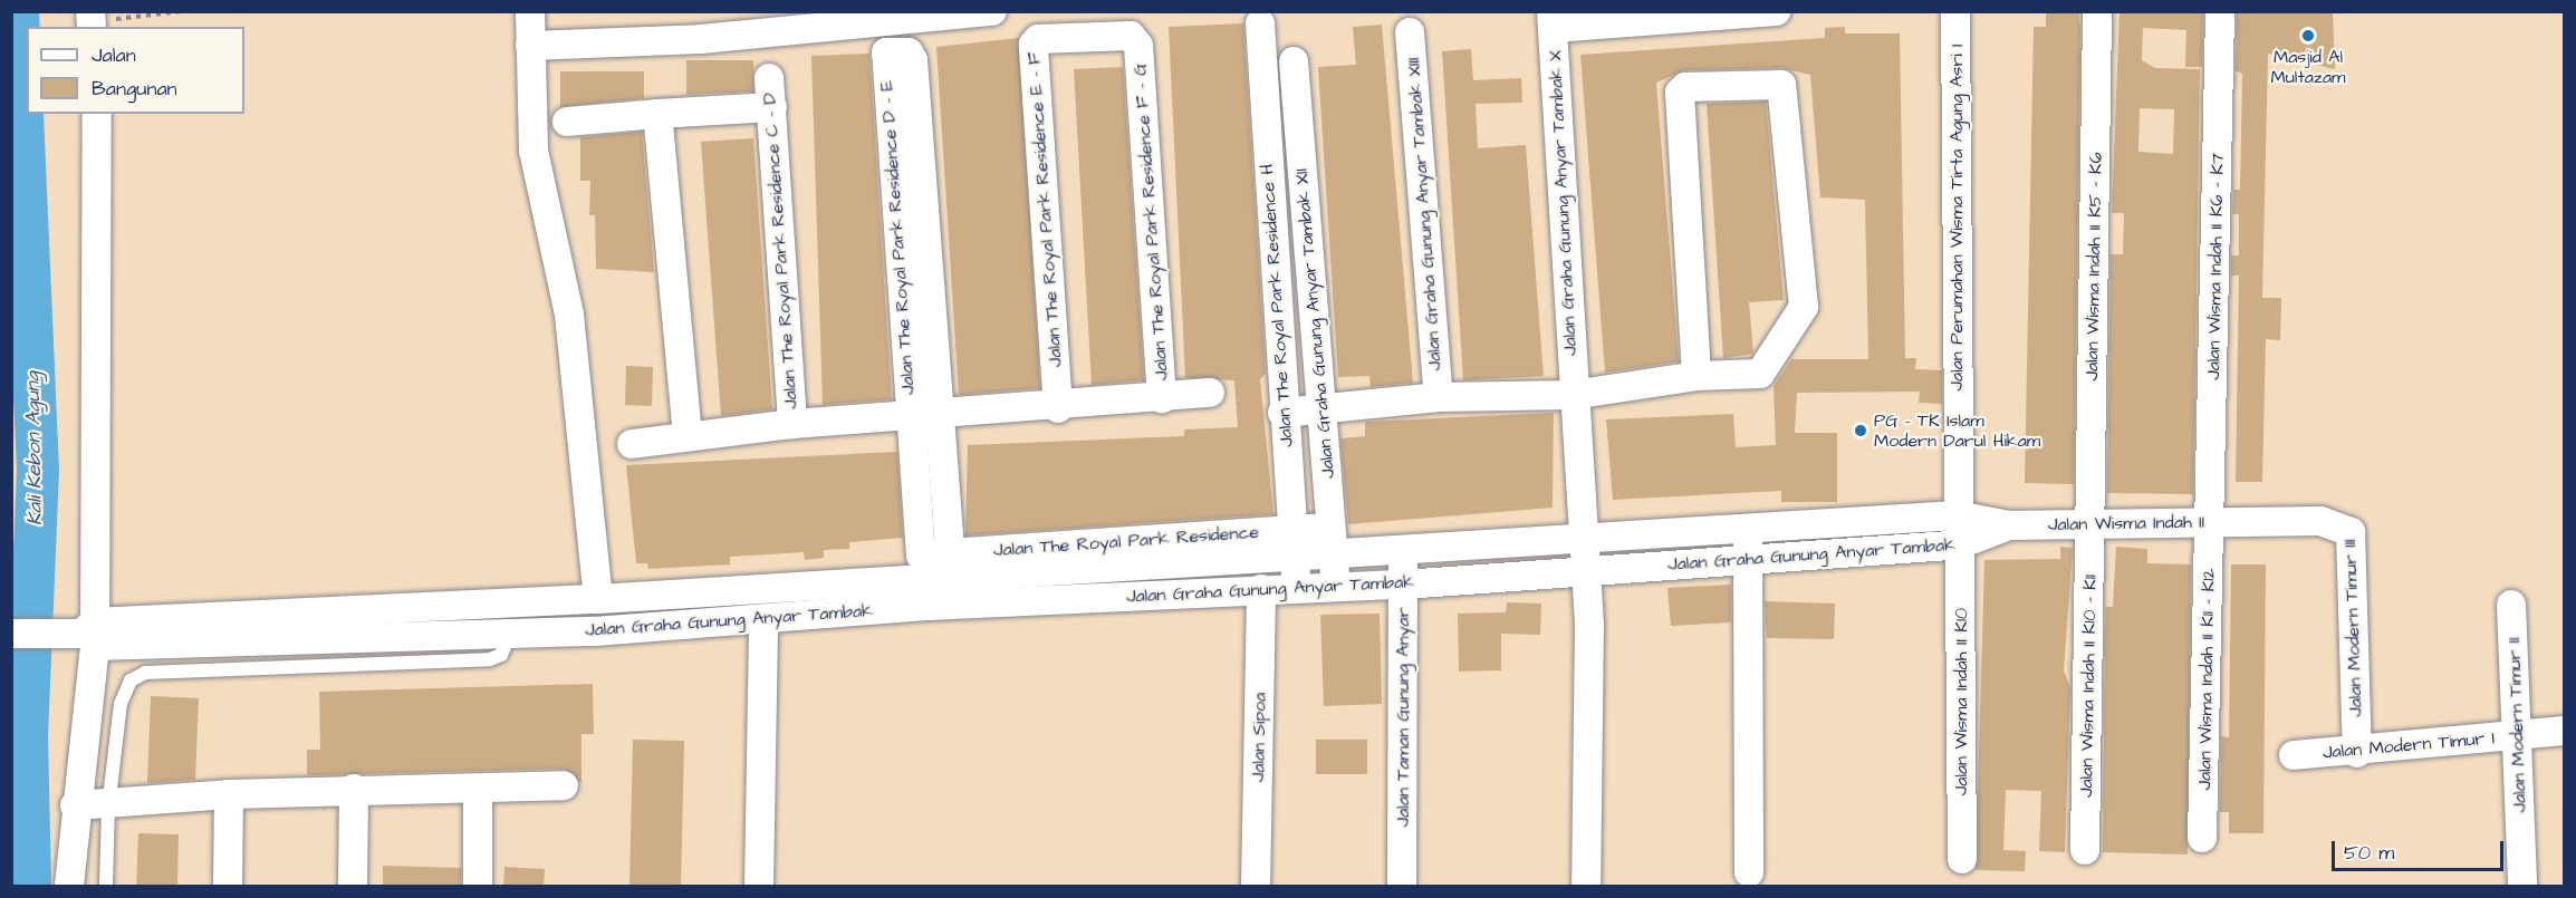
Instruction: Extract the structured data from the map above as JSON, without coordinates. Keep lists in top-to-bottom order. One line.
{"streets":{"street":["Jalan Graha Gunung Anyar Tambak X","Jalan The Royal Park Residence E - F","Jalan Graha Gunung Anyar Tambak XIII","Jalan Perumahan Wisma Tirta Agung Asri I","Jalan The Royal Park Residence F - G","Jalan The Royal Park Residence D - E","Jalan The Royal Park Residence C - D","Jalan Wisma Indah II K5 - K6","Jalan Wisma Indah II K6 - K7","Jalan The Royal Park Residence H","Jalan Graha Gunung Anyar Tambak XII","Jalan Wisma Indah II","Jalan The Royal Park Residence","Jalan Graha Gunung Anyar Tambak","Jalan Modern Timur III","Jalan Wisma Indah II K11 - K12","Jalan Wisma Indah II K10 - K11","Jalan Wisma Indah II K10","Jalan Taman Gunung Anyar","Jalan Modern Timur II","Jalan Sipoa","Jalan Modern Timur I"]},"crossings":[["Jalan Graha Gunung Anyar Tambak X","Jalan Graha Gunung Anyar Tambak"],["Jalan The Royal Park Residence E - F","Jalan The Royal Park Residence F - G"],["Jalan Perumahan Wisma Tirta Agung Asri I","Jalan Graha Gunung Anyar Tambak"],["Jalan Perumahan Wisma Tirta Agung Asri I","Jalan Wisma Indah II K10"],["Jalan Wisma Indah II K5 - K6","Jalan Wisma Indah II"],["Jalan Wisma Indah II K5 - K6","Jalan Wisma Indah II K10 - K11"],["Jalan Wisma Indah II K6 - K7","Jalan Wisma Indah II"],["Jalan Wisma Indah II K6 - K7","Jalan Wisma Indah II K11 - K12"],["Jalan The Royal Park Residence H","Jalan Graha Gunung Anyar Tambak XII"],["Jalan The Royal Park Residence H","Jalan The Royal Park Residence"],["Jalan The Royal Park Residence H","Jalan Graha Gunung Anyar Tambak"],["Jalan Graha Gunung Anyar Tambak XII","Jalan Graha Gunung Anyar Tambak"],["Jalan Wisma Indah II","Jalan Graha Gunung Anyar Tambak"],["Jalan Wisma Indah II","Jalan Modern Timur III"],["Jalan Wisma Indah II","Jalan Wisma Indah II K11 - K12"],["Jalan Wisma Indah II","Jalan Wisma Indah II K10 - K11"],["Jalan The Royal Park Residence","Jalan Graha Gunung Anyar Tambak"],["Jalan Graha Gunung Anyar Tambak","Jalan Wisma Indah II K10"],["Jalan Graha Gunung Anyar Tambak","Jalan Taman Gunung Anyar"],["Jalan Graha Gunung Anyar Tambak","Jalan Sipoa"],["Jalan Modern Timur III","Jalan Modern Timur I"],["Jalan Modern Timur II","Jalan Modern Timur I"]],"water":["Kali Kebon Agung"],"places":["Masjid Al Multazam","PG - TK Islam Modern Darul Hikam"],"legend":["Jalan","Bangunan"],"scale_bar":"50 m"}
